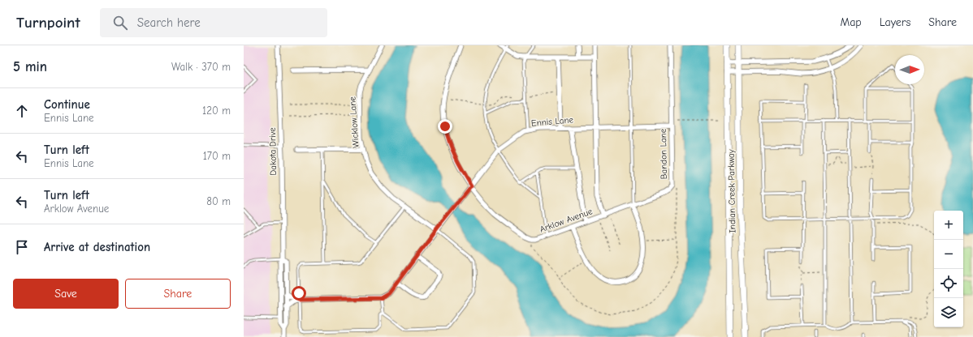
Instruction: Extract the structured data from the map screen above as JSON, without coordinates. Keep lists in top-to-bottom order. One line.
{"streets":{"street":["Ennis Lane","Wicklow Lane","Dakota Drive","Bandon Lane","Indian Creek Parkway","Arklow Avenue"]},"crossings":[["Ennis Lane","Wicklow Lane"],["Ennis Lane","Bandon Lane"],["Ennis Lane","Arklow Avenue"],["Bandon Lane","Arklow Avenue"]],"north":"right","page":{"header":"Turnpoint","search":"Search here","nav":["Map","Layers","Share"],"heading":["5 min","Walk · 370 m"],"list":[["Continue","Ennis Lane","120 m"],["Turn left","Ennis Lane","170 m"],["Turn left","Arklow Avenue","80 m"],"Arrive at destination"],"map_buttons":["+","−"],"buttons":["Save","Share"]}}
